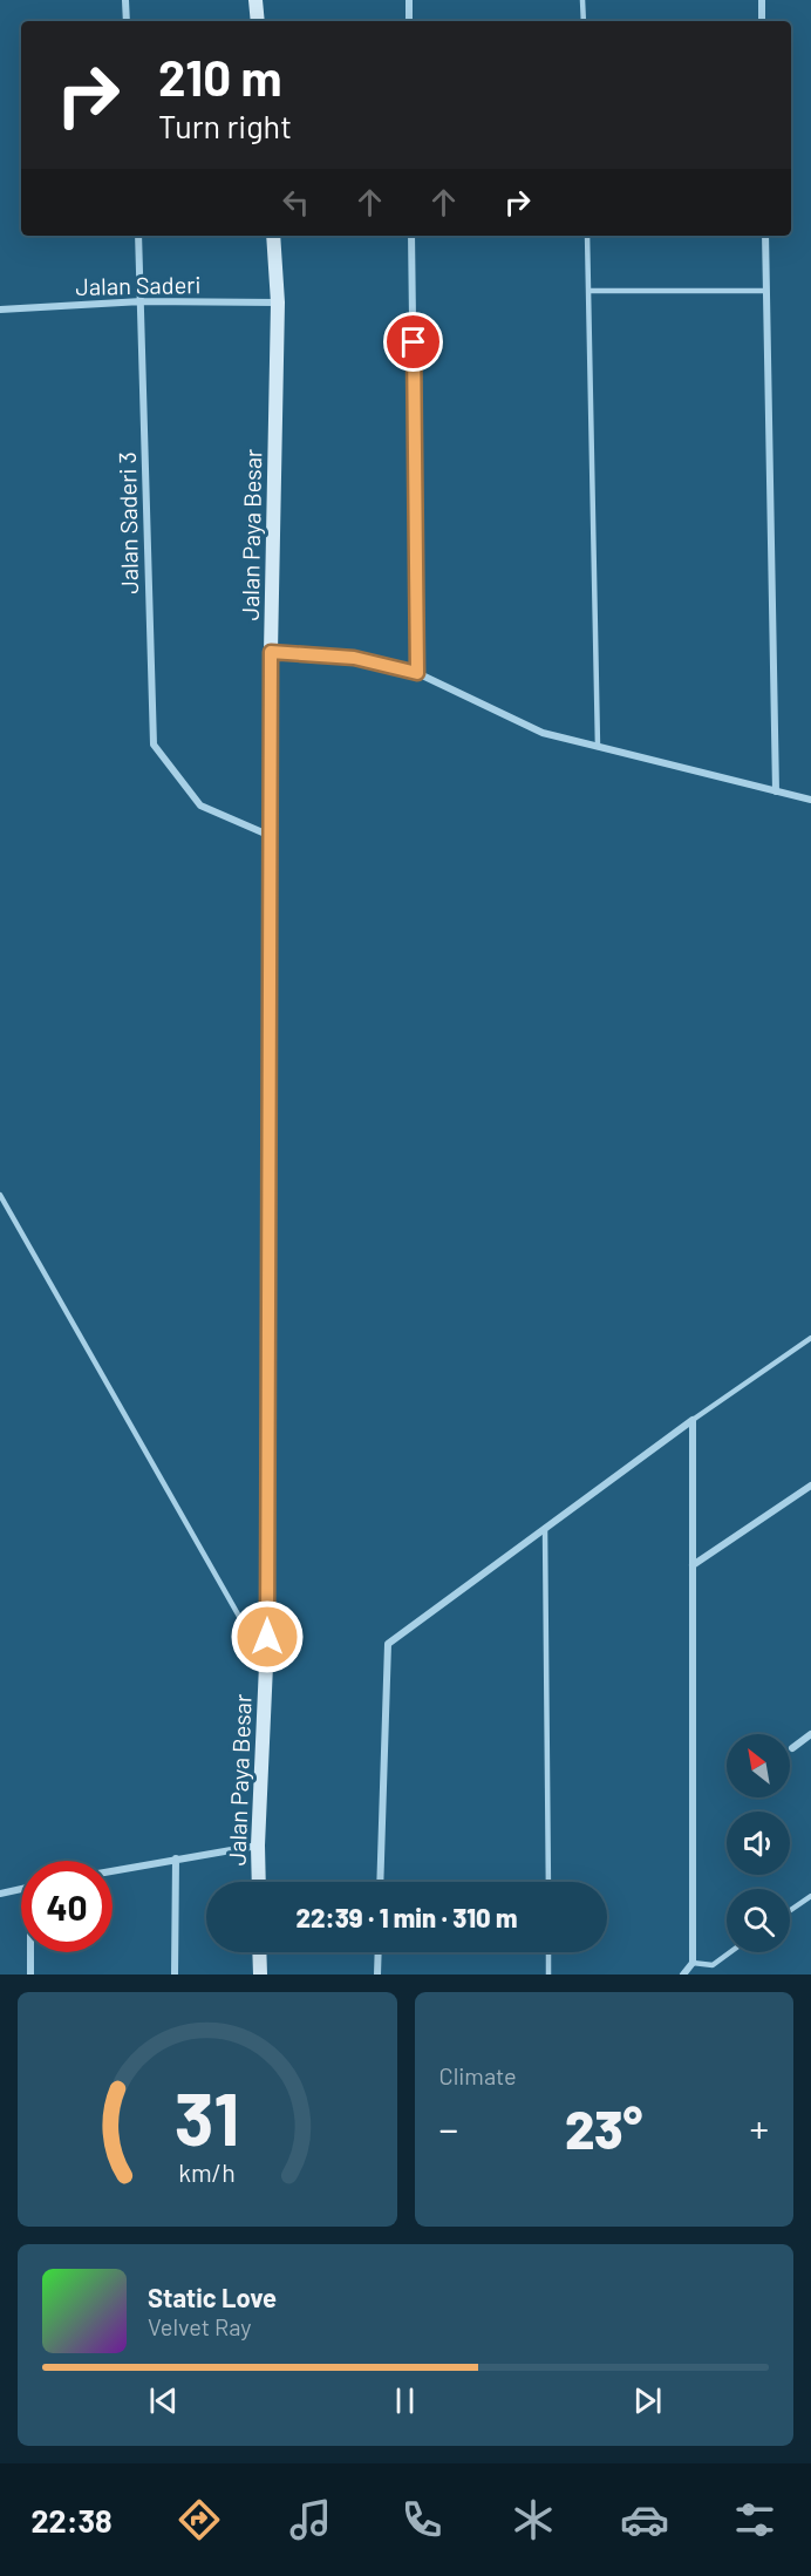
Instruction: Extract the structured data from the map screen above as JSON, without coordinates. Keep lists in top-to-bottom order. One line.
{"streets":{"street":["Jalan Saderi","Jalan Saderi 3","Jalan Paya Besar"]},"crossings":[["Jalan Saderi","Jalan Saderi 3"],["Jalan Saderi","Jalan Paya Besar"],["Jalan Saderi 3","Jalan Paya Besar"]],"north":"top left","page":{"turn":["210 m","Turn right"],"limit":"40","trip":"22:39 · 1 min · 310 m","tile":"Climate","heat":["−","23°","+"],"song":["Static Love","Velvet Ray"],"tabs":"22:38","gauge":["31","km/h"]}}
